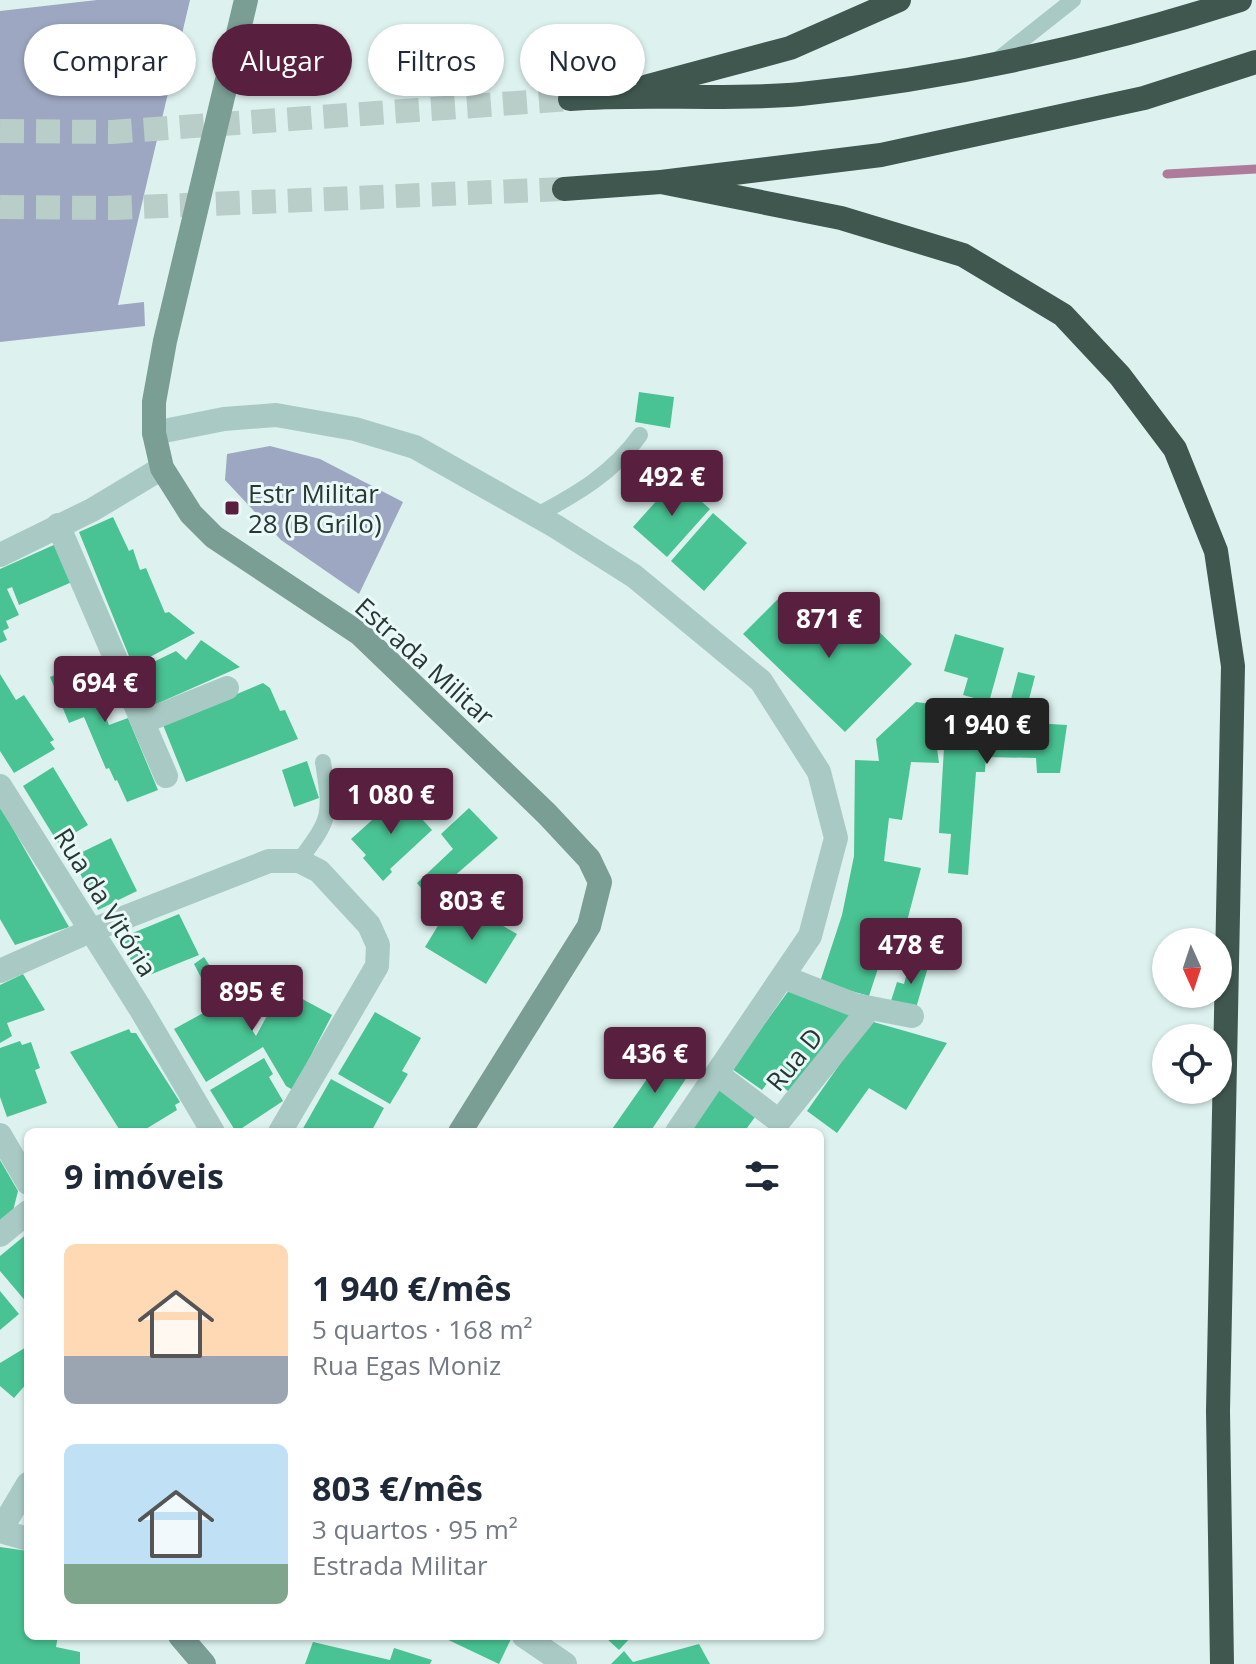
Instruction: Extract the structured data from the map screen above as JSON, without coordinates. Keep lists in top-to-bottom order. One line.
{"streets":{"street":["Estrada Militar","Rua da Vitória","Rua D"]},"places":{"transit":["Estr Militar 28 (B Grilo)"]},"north":"bottom","page":{"chip":["Comprar","Alugar","Filtros","Novo"],"price":["492 €","871 €","694 €","1 940 €","1 080 €","803 €","478 €","895 €","436 €"],"heading":"9 imóveis","list":[{"name":"1 940 €/mês","note":"5 quartos · 168 m² · Rua Egas Moniz"},{"name":"803 €/mês","note":"3 quartos · 95 m² · Estrada Militar"}]}}
